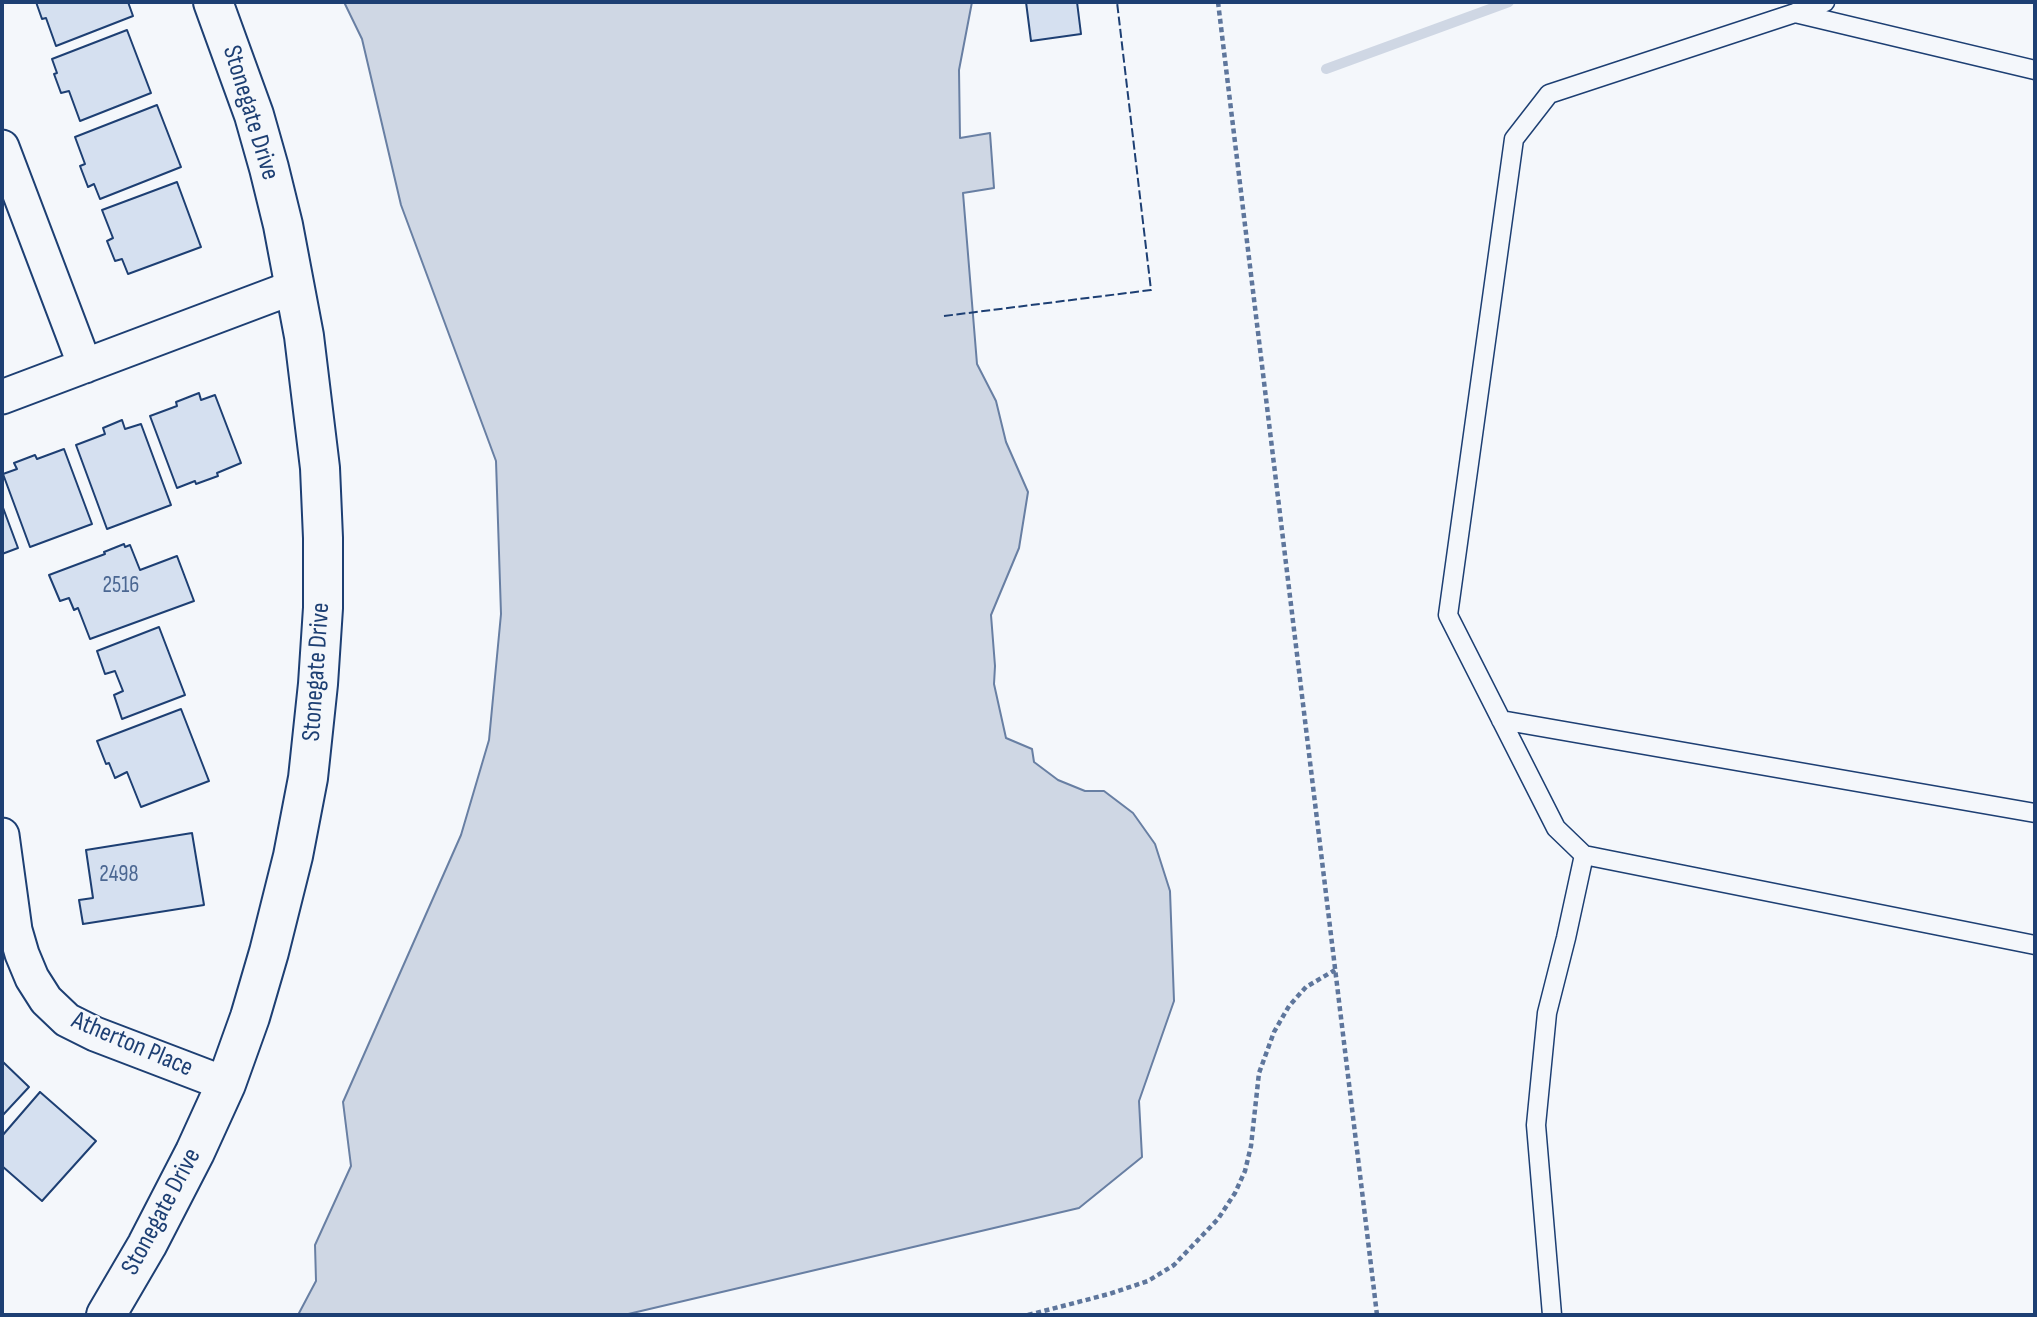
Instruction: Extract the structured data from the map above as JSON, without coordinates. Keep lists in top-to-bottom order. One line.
{"streets":{"street":["Stonegate Drive","Atherton Place"]},"crossings":[["Stonegate Drive","Atherton Place"]],"house_numbers":["2516","2498"]}
